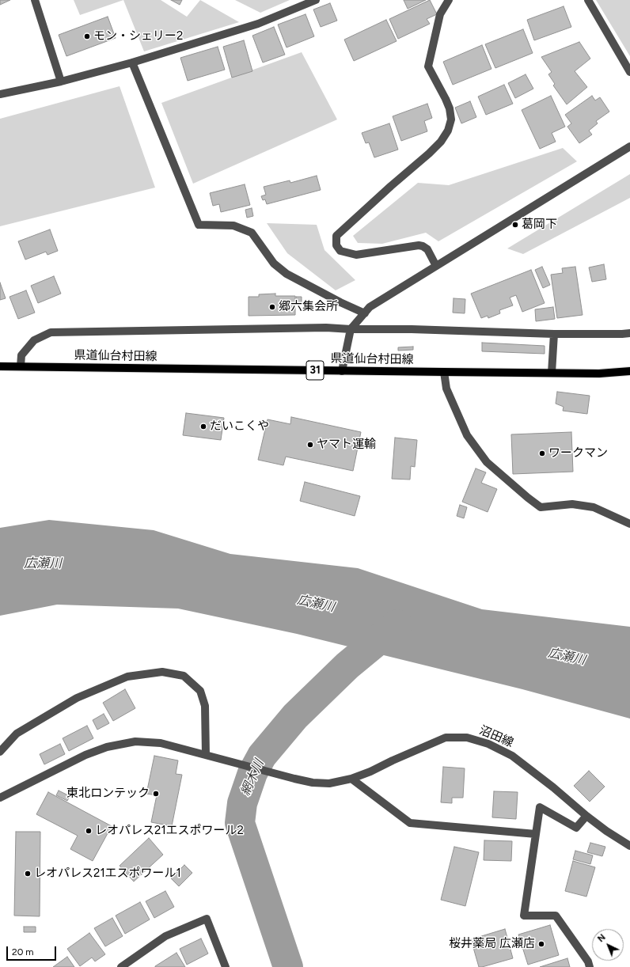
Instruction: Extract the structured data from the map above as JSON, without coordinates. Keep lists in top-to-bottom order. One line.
{"streets":{"main road":["県道仙台村田線","31"],"street":["沼田線"]},"water":["広瀬川","網木川"],"places":["モン・シェリー2","葛岡下","郷六集会所","だいこくや","ヤマト運輸","ワークマン","東北ロンテック","レオパレス21エスポワール2","レオパレス21エスポワール1","桜井薬局 広瀬店"],"scale_bar":"20 m","north":"top left"}
